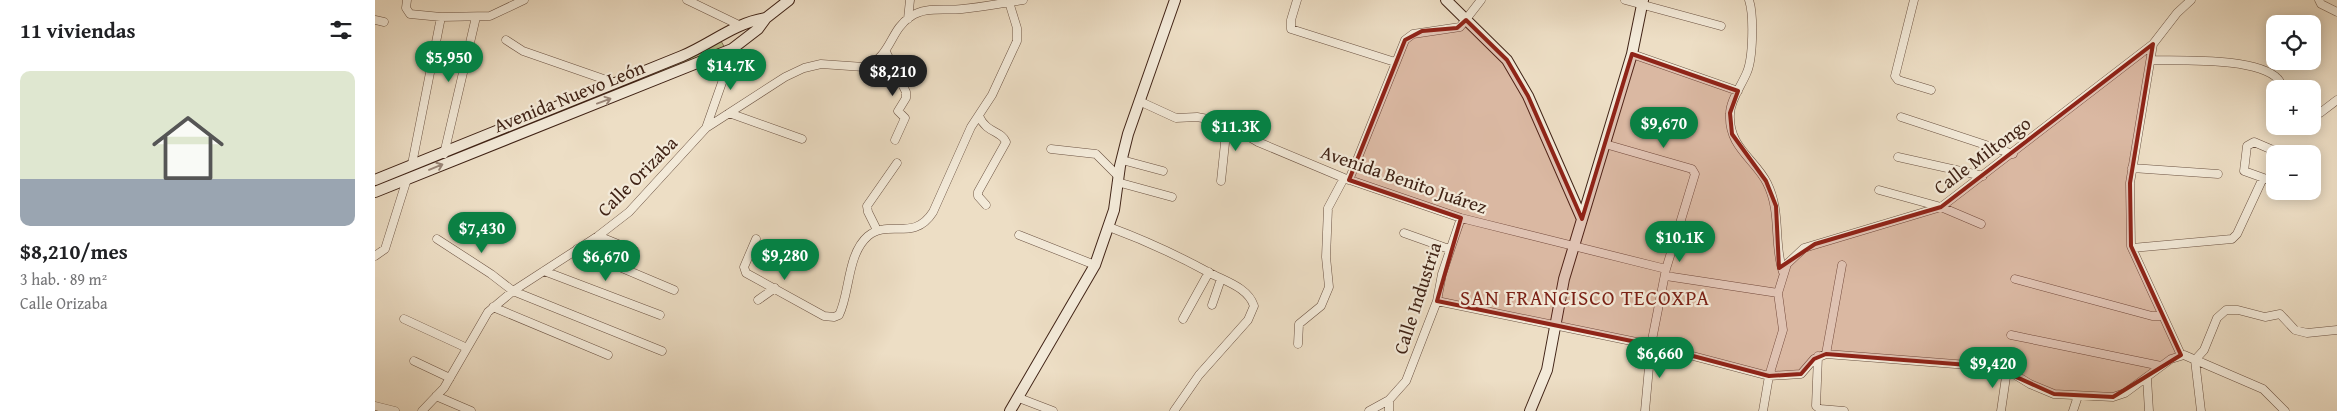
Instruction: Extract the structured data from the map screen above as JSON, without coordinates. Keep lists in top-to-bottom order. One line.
{"streets":{"street":["Avenida Nuevo León","Calle Miltongo","Calle Orizaba","Avenida Benito Juárez","Calle Industria"]},"crossings":[["Avenida Nuevo León","Calle Orizaba"],["Calle Miltongo","Avenida Benito Juárez"],["Avenida Benito Juárez","Calle Industria"]],"districts":["SAN FRANCISCO TECOXPA"],"page":{"heading":"11 viviendas","map_buttons":["+","−"],"price":["$5,950","$14.7K","$8,210","$9,670","$11.3K","$7,430","$10.1K","$9,280","$6,670","$6,660","$9,420"],"list":[{"name":"$8,210/mes","note":"3 hab. · 89 m² · Calle Orizaba"}]}}
